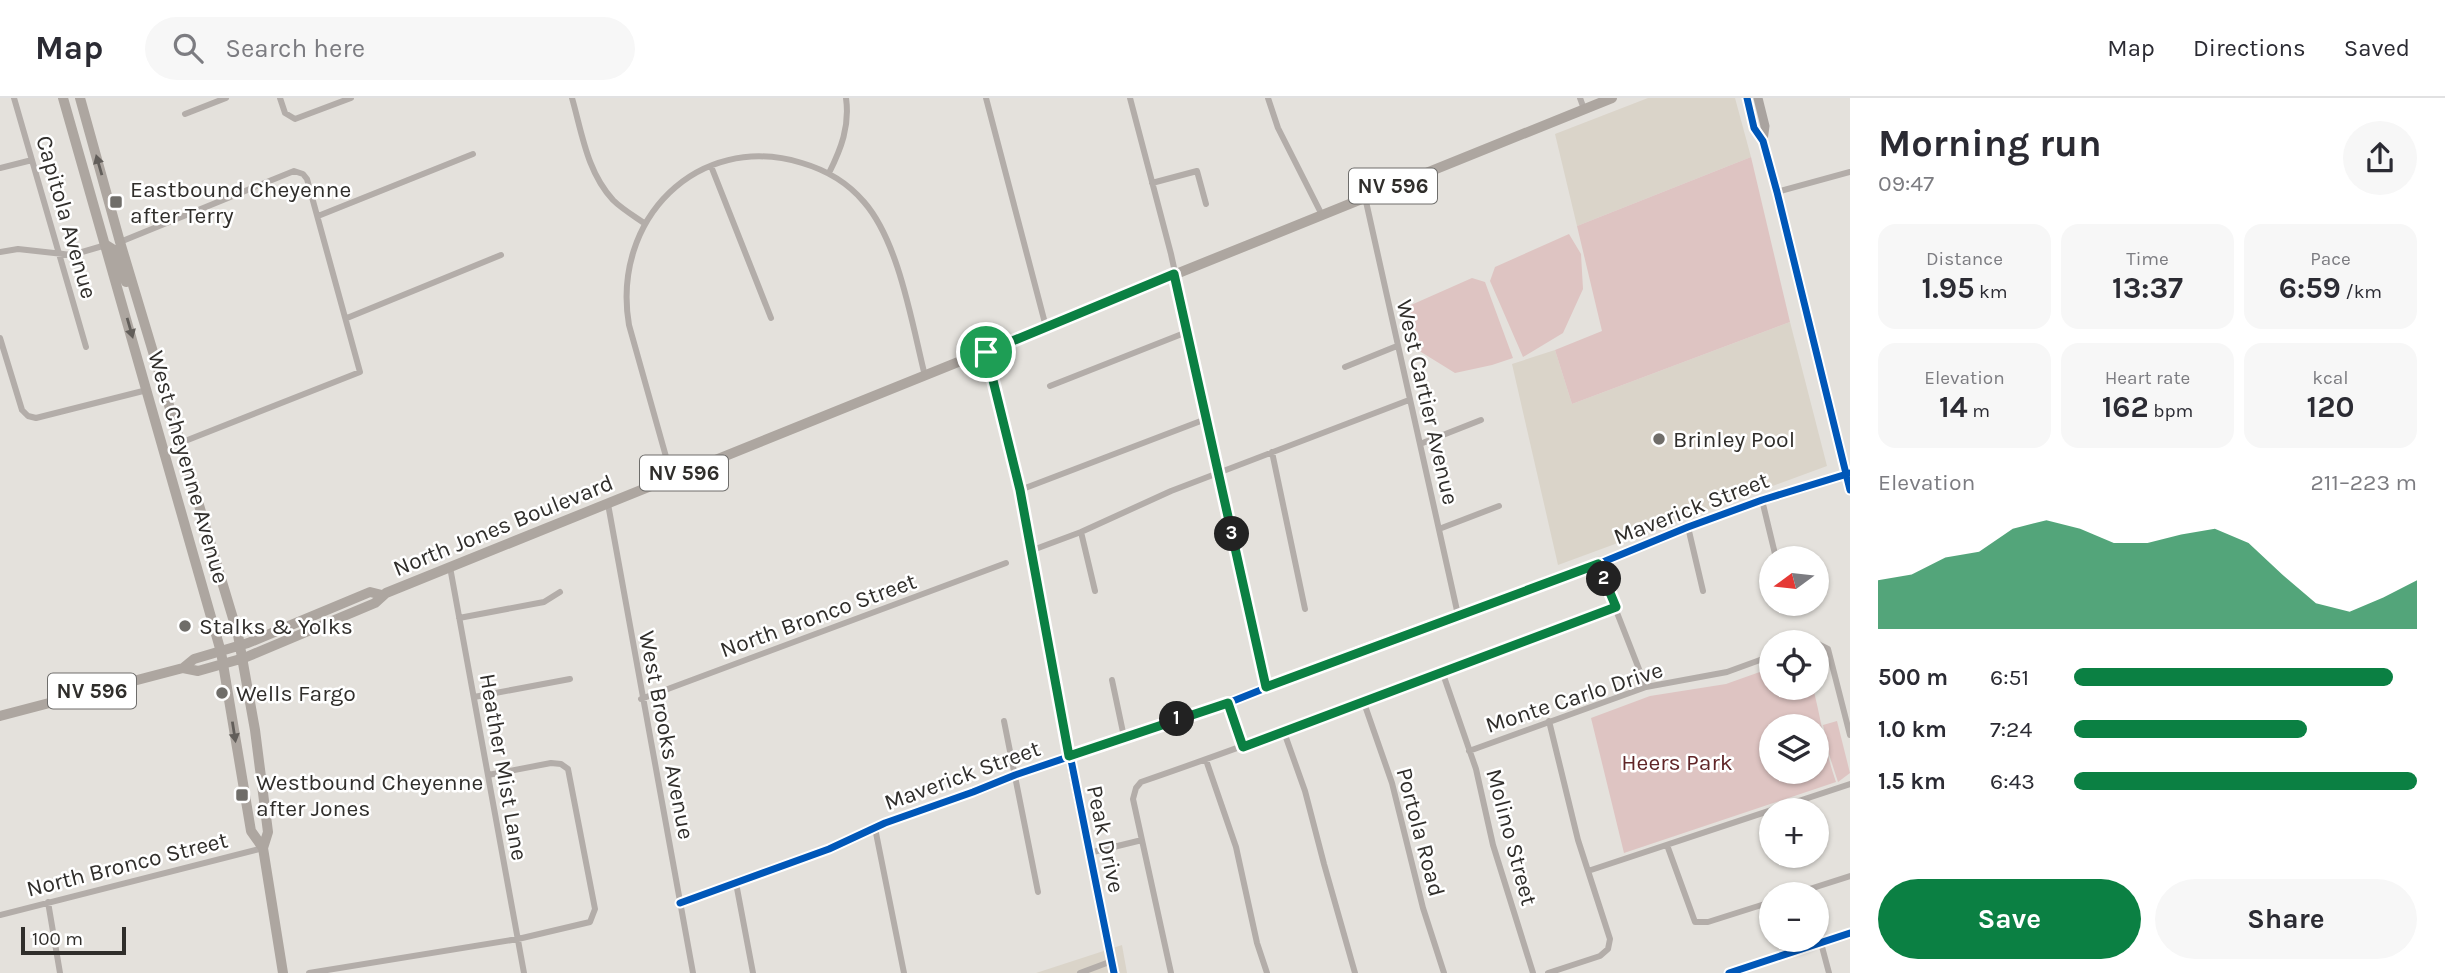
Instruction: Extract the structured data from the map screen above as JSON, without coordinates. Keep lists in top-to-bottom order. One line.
{"streets":{"main road":["NV 596","West Cheyenne Avenue","North Jones Boulevard"],"street":["Capitola Avenue","West Cartier Avenue","Maverick Street","North Bronco Street","Monte Carlo Drive","West Brooks Avenue","Heather Mist Lane","Portola Road","Molino Street","Peak Drive"]},"crossings":[["West Cartier Avenue","Maverick Street"],["West Cartier Avenue","North Jones Boulevard"],["West Cheyenne Avenue","North Jones Boulevard"],["West Cheyenne Avenue","North Bronco Street"],["Maverick Street","West Brooks Avenue"],["Maverick Street","Peak Drive"],["North Jones Boulevard","West Brooks Avenue"],["North Jones Boulevard","Heather Mist Lane"],["North Jones Boulevard","Peak Drive"],["North Bronco Street","West Brooks Avenue"],["Monte Carlo Drive","Molino Street"]],"parks":["Heers Park"],"places":{"transit":["Eastbound Cheyenne after Terry","Westbound Cheyenne after Jones"],"other":["Brinley Pool","Stalks & Yolks","Wells Fargo"]},"scale_bar":"100 m","north":"left","page":{"header":"Map","search":"Search here","nav":["Map","Directions","Saved"],"heading":["Morning run","09:47"],"stats":[["Distance","1.95 km"],["Time","13:37"],["Pace","6:59 /km"],["Elevation","14 m"],["Heart rate","162 bpm"],["kcal","120"]],"chart":["Elevation","211–223 m"],"pins":["3","2","1"],"map_buttons":["+","−"],"list":[{"name":"500 m","note":"6:51"},{"name":"1.0 km","note":"7:24"},{"name":"1.5 km","note":"6:43"}],"buttons":["Save","Share"],"scale":"100 m"}}
